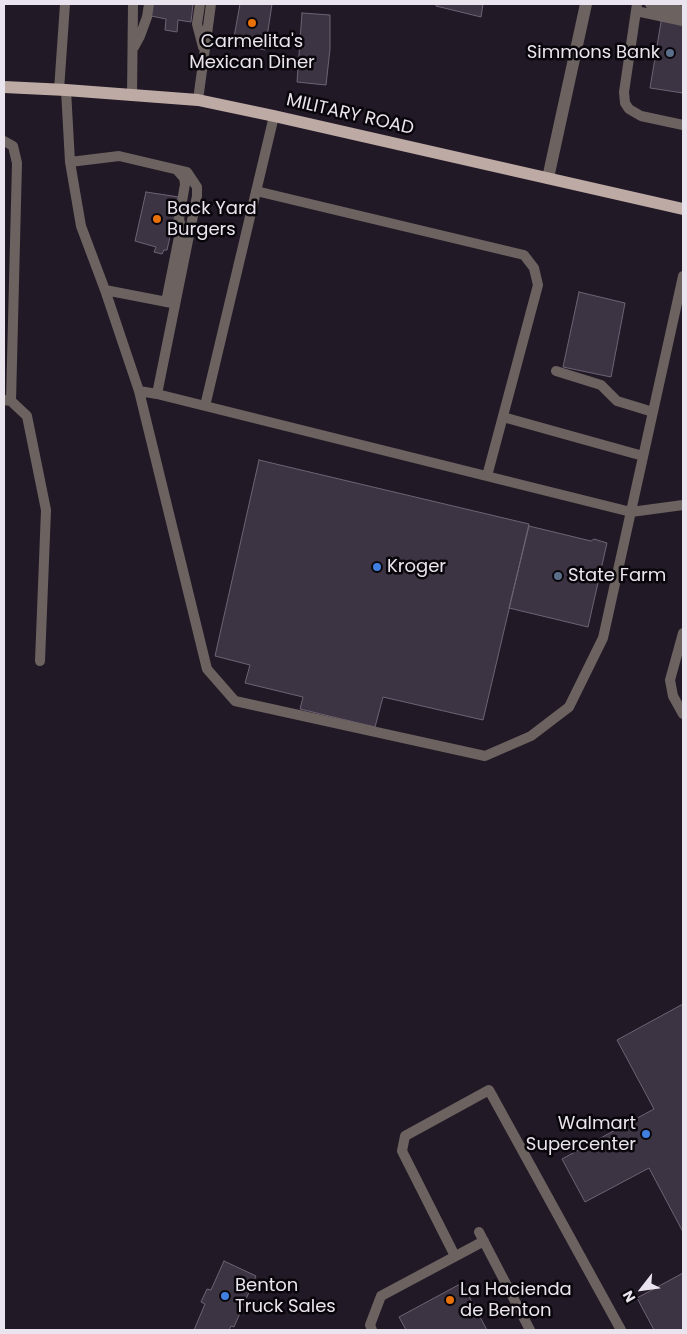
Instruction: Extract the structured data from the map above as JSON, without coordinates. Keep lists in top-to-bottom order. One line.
{"streets":{"main road":["MILITARY ROAD"]},"places":["Carmelita's Mexican Diner","Simmons Bank","Back Yard Burgers","Kroger","State Farm","Walmart Supercenter","Benton Truck Sales","La Hacienda de Benton"],"north":"bottom left"}
